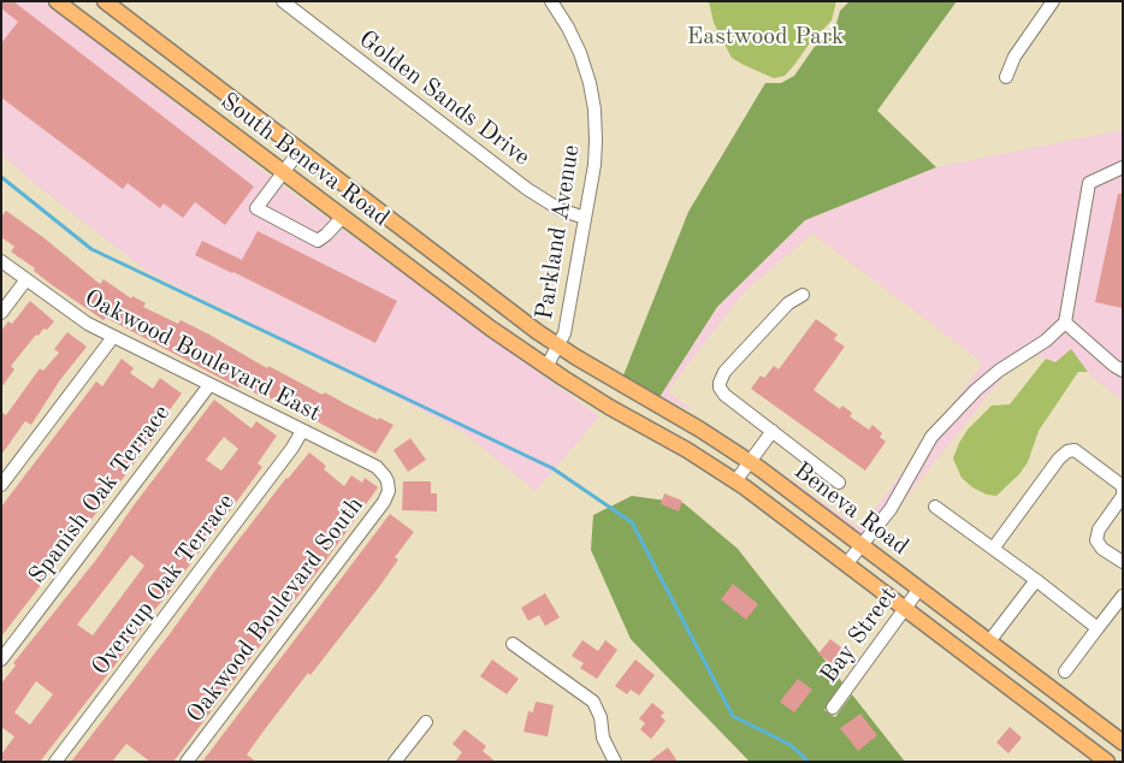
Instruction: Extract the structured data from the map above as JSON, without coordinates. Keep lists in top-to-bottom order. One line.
{"streets":{"main road":["South Beneva Road","Beneva Road"],"street":["Golden Sands Drive","Parkland Avenue","Oakwood Boulevard East","Spanish Oak Terrace","Overcup Oak Terrace","Oakwood Boulevard South","Bay Street"]},"crossings":[["Golden Sands Drive","Parkland Avenue"],["South Beneva Road","Beneva Road"],["Parkland Avenue","Beneva Road"],["Oakwood Boulevard East","Spanish Oak Terrace"],["Oakwood Boulevard East","Overcup Oak Terrace"],["Oakwood Boulevard East","Oakwood Boulevard South"],["Beneva Road","Bay Street"]],"parks":["Eastwood Park"]}
